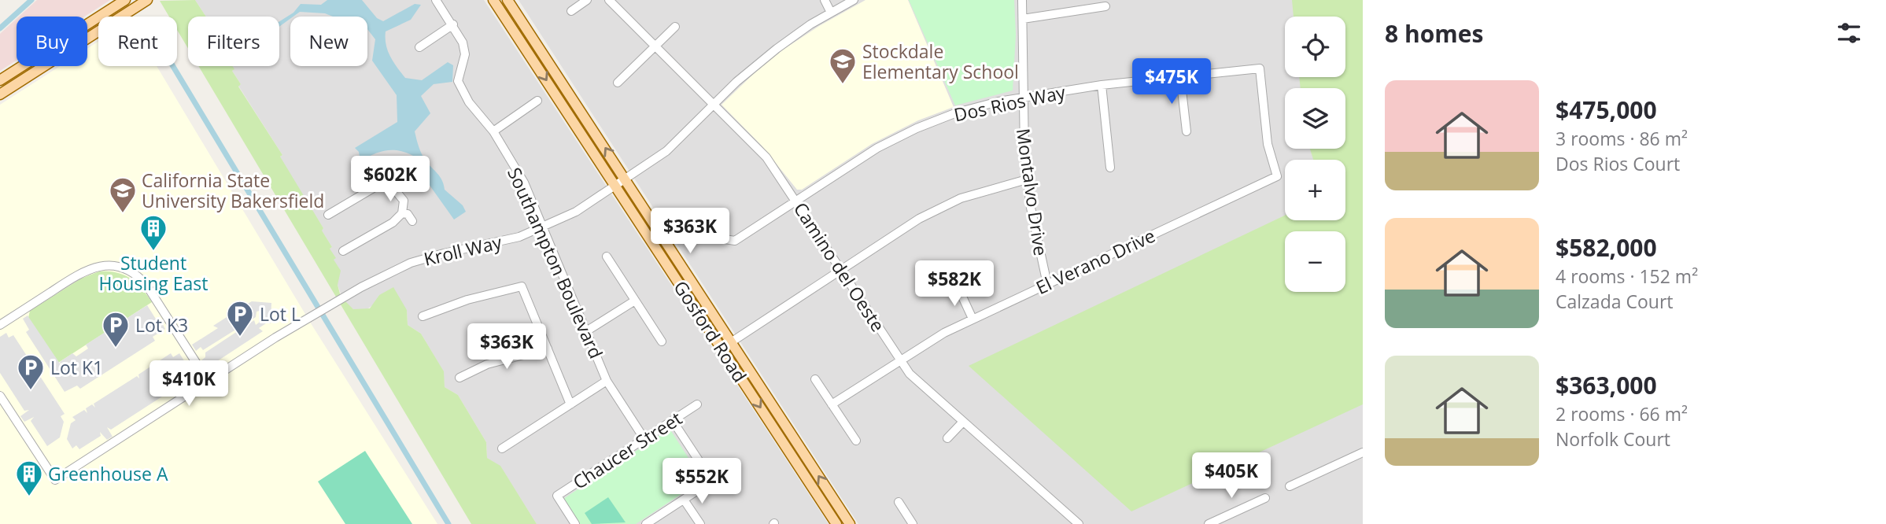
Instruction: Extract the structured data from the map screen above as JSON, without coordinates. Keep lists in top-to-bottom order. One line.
{"streets":{"main road":["Gosford Road"],"street":["Dos Rios Way","Montalvo Drive","Kroll Way","El Verano Drive","Southampton Boulevard","Camino del Oeste","Chaucer Street"]},"crossings":[["Dos Rios Way","Montalvo Drive"],["Dos Rios Way","El Verano Drive"],["Dos Rios Way","Camino del Oeste"],["Montalvo Drive","El Verano Drive"],["Kroll Way","Southampton Boulevard"],["Kroll Way","Camino del Oeste"],["Kroll Way","Gosford Road"],["El Verano Drive","Camino del Oeste"],["Southampton Boulevard","Chaucer Street"]],"places":{"school or university":["Stockdale Elementary School","California State University Bakersfield"],"building":["Student Housing East","Greenhouse A"],"parking":["Lot L","Lot K3","Lot K1"]},"page":{"heading":"8 homes","map_buttons":["+","−"],"chip":["Buy","Rent","Filters","New"],"price":["$475K","$602K","$363K","$582K","$363K","$410K","$405K","$552K"],"list":[{"name":"$475,000","note":"3 rooms · 86 m² · Dos Rios Court"},{"name":"$582,000","note":"4 rooms · 152 m² · Calzada Court"},{"name":"$363,000","note":"2 rooms · 66 m² · Norfolk Court"}]}}
